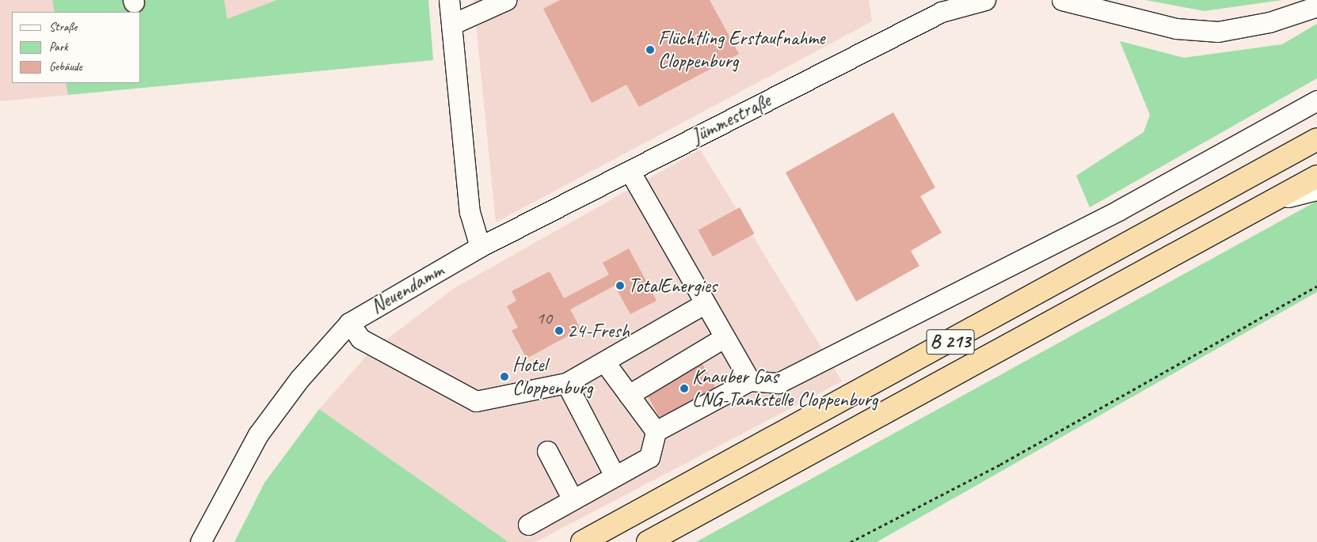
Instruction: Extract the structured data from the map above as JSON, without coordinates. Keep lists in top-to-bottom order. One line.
{"streets":{"highway":["B 213"],"street":["Jümmestraße","Neuendamm"]},"crossings":[["Jümmestraße","Neuendamm"]],"places":["Flüchtling Erstaufnahme Cloppenburg","TotalEnergies","24-Fresh","Hotel Cloppenburg","Knauber Gas LNG-Tankstelle Cloppenburg"],"house_numbers":["10"],"legend":["Straße","Park","Gebäude"]}
